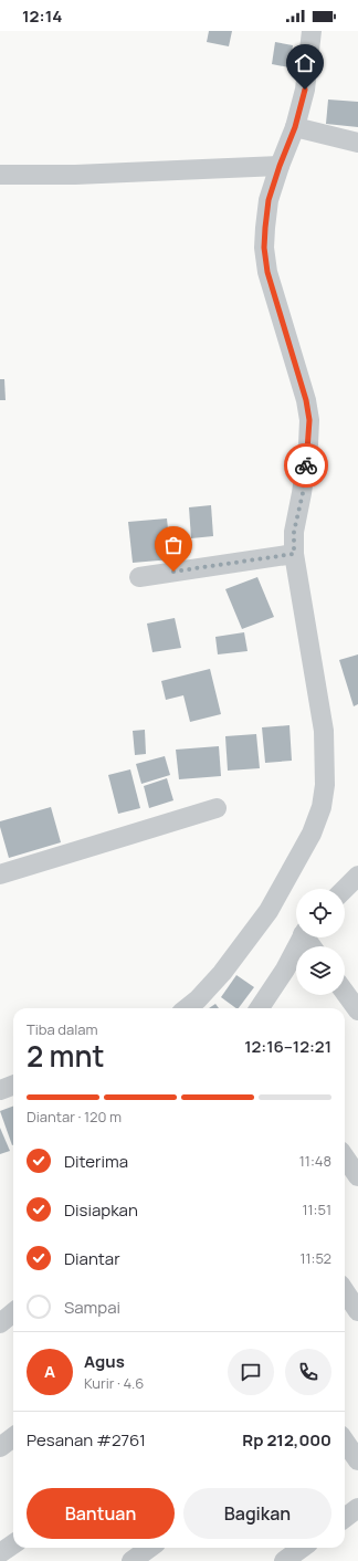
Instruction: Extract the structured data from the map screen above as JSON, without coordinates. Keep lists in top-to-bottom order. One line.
{"page":{"status":"12:14","heading":["2 mnt","Tiba dalam","12:16–12:21"],"panel":["Agus","Kurir · 4.6","Pesanan #2761","Rp 212,000"],"bar":"Diantar · 120 m","list":[["Diterima","11:48"],["Disiapkan","11:51"],["Diantar","11:52"],"Sampai"],"round":"A","buttons":["Bantuan","Bagikan"]}}
